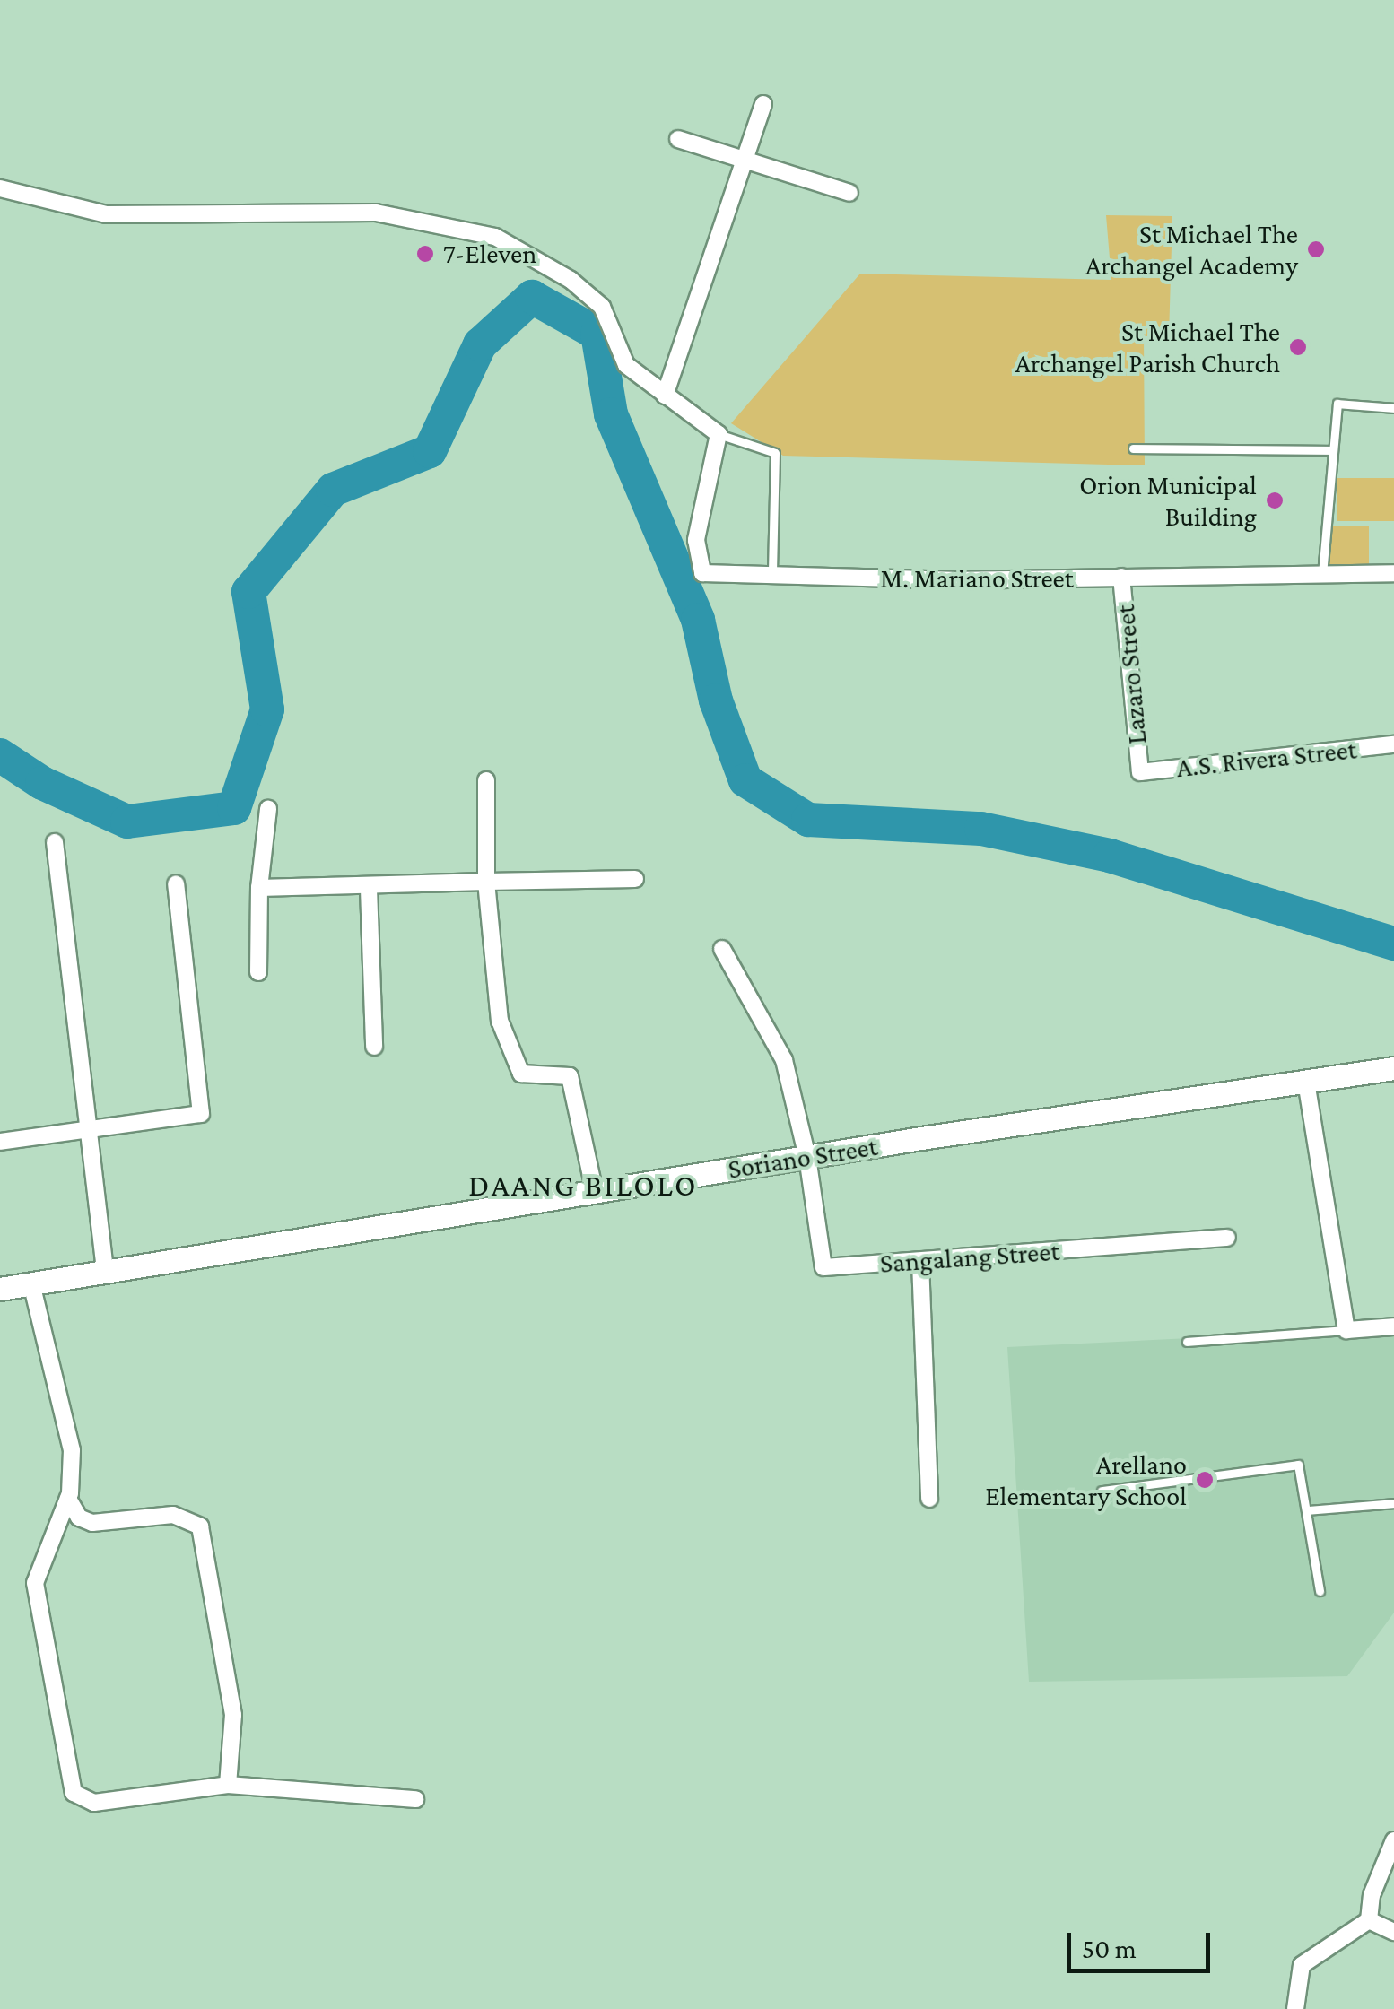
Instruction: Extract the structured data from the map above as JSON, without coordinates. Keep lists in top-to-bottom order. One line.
{"streets":{"main road":["Soriano Street"],"street":["M. Mariano Street","Lazaro Street","A.S. Rivera Street","Sangalang Street"]},"crossings":[["M. Mariano Street","Lazaro Street"],["Lazaro Street","A.S. Rivera Street"],["Soriano Street","Sangalang Street"]],"districts":["DAANG BILOLO"],"places":["St Michael The Archangel Academy","7-Eleven","St Michael The Archangel Parish Church","Orion Municipal Building","Arellano Elementary School"],"scale_bar":"50 m"}
